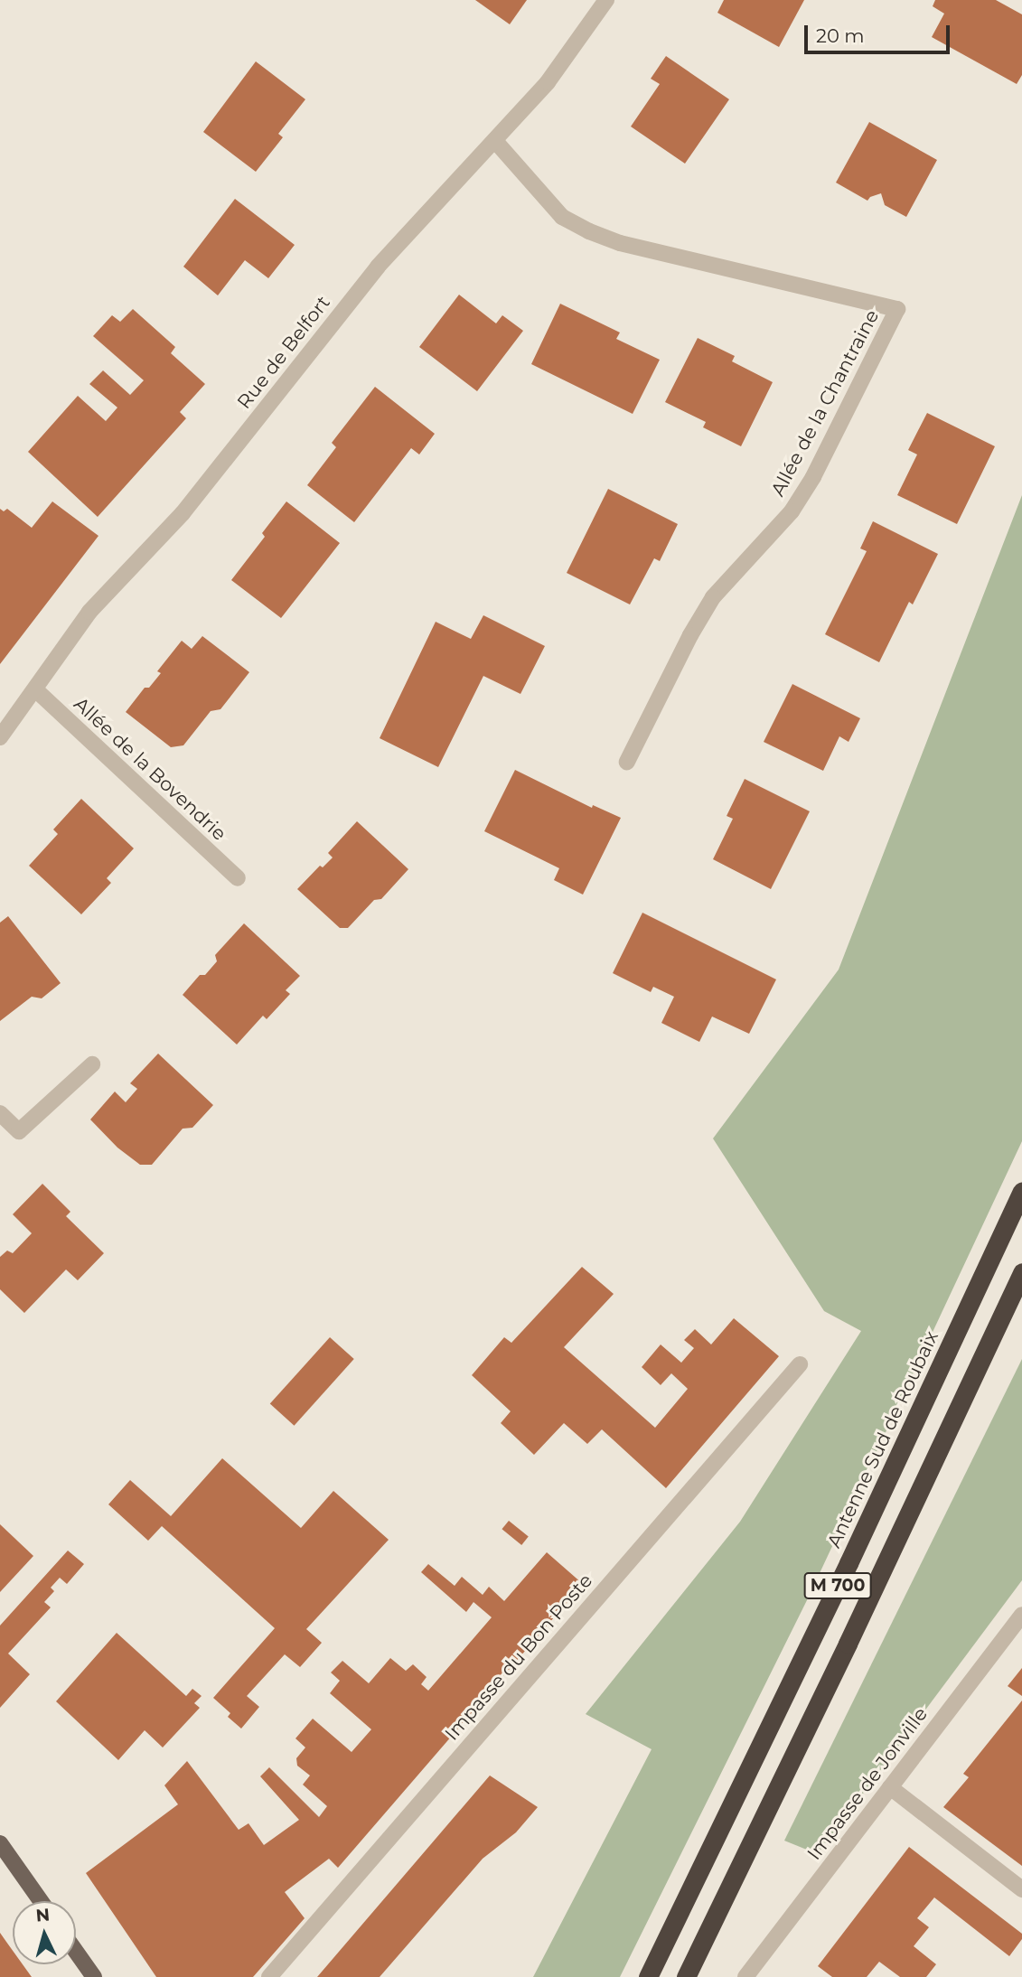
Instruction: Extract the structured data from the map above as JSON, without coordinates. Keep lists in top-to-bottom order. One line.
{"streets":{"highway":["Antenne Sud de Roubaix","M 700"],"street":["Rue de Belfort","Allée de la Chantraine","Allée de la Bovendrie","Impasse du Bon Poste","Impasse de Jonville"]},"crossings":[["Rue de Belfort","Allée de la Chantraine"],["Rue de Belfort","Allée de la Bovendrie"]],"scale_bar":"20 m","north":"top"}
